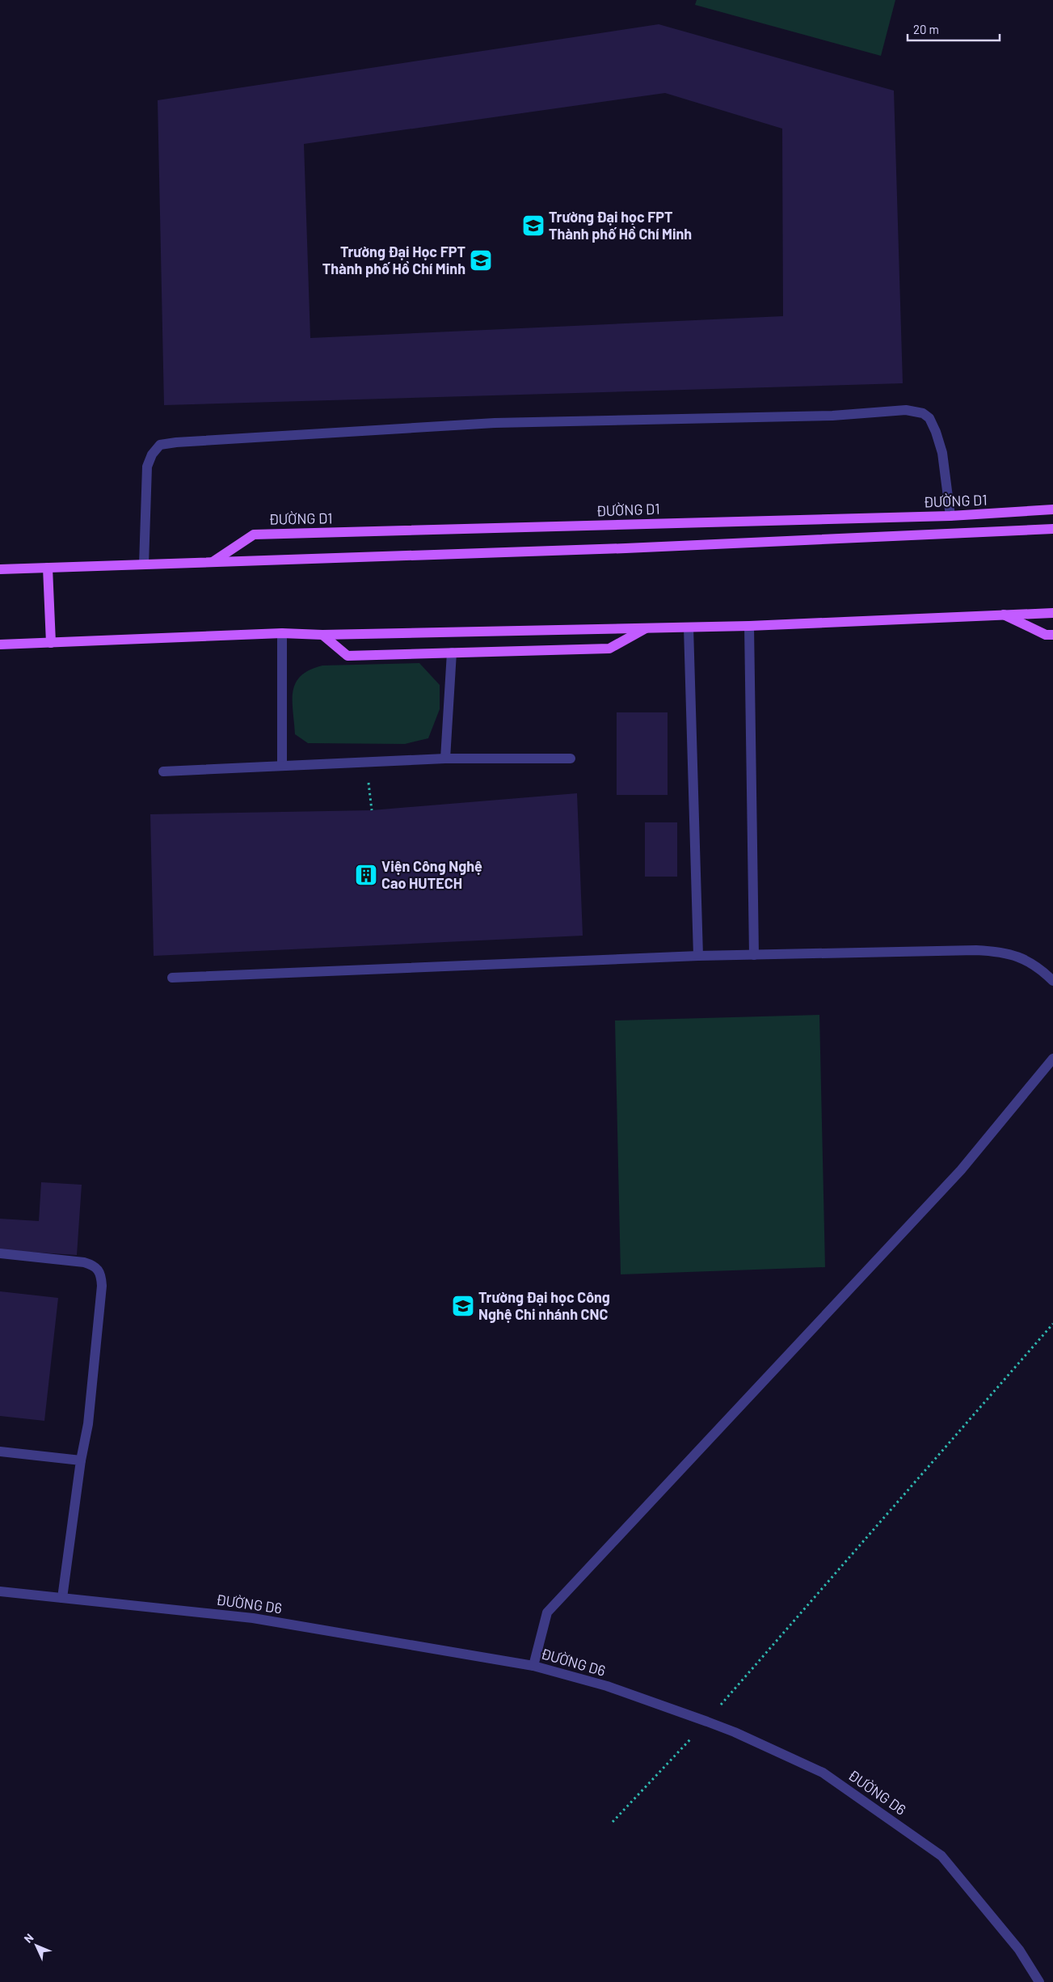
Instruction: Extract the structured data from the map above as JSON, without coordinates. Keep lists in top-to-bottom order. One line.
{"streets":{"main road":["ĐƯỜNG D1"],"street":["ĐƯỜNG D6"]},"places":{"school or university":["Trường Đại học FPT Thành phố Hồ Chí Minh","Trường Đại Học FPT Thành phố Hồ Chí Minh","Trường Đại học Công Nghệ Chi nhánh CNC"],"building":["Viện Công Nghệ Cao HUTECH"]},"scale_bar":"20 m","north":"top left"}
